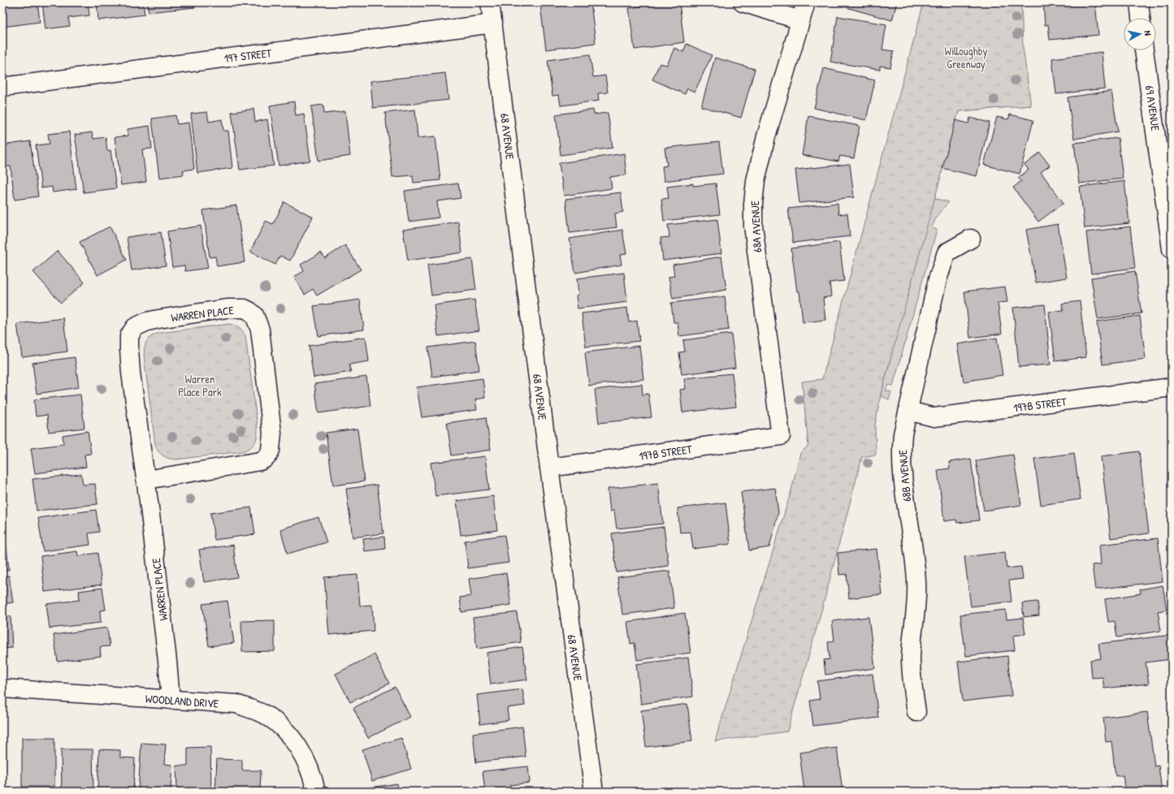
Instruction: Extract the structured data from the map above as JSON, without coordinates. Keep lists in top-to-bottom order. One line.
{"streets":{"street":["197 STREET","69 AVENUE","68 AVENUE","68A AVENUE","WARREN PLACE","197B STREET","68B AVENUE","WOODLAND DRIVE"]},"crossings":[["197 STREET","68 AVENUE"],["68 AVENUE","197B STREET"],["68A AVENUE","197B STREET"],["WARREN PLACE","WOODLAND DRIVE"],["197B STREET","68B AVENUE"]],"parks":["Willoughby Greenway","Warren Place Park"],"north":"right"}
